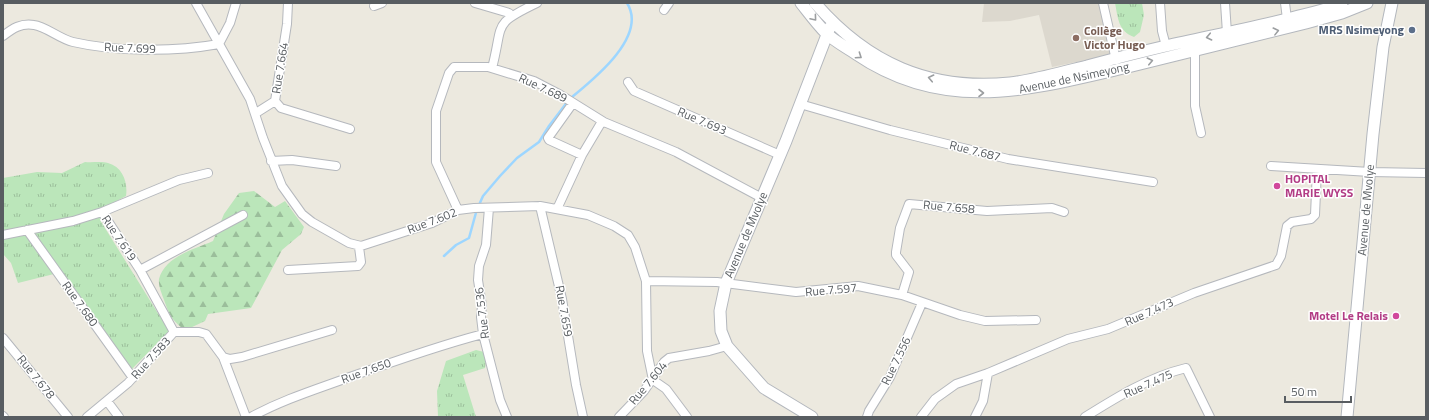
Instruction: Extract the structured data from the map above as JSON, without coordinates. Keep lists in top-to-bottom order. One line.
{"streets":{"main road":["Avenue de Nsimeyong","Avenue de Mvolye"],"street":["Rue 7.699","Rue 7.664","Rue 7.689","Rue 7.693","Rue 7.687","Rue 7.658","Rue 7.602","Rue 7.619","Rue 7.597","Rue 7.680","Rue 7.659","Rue 7.473","Rue 7.536","Rue 7.583","Rue 7.556","Rue 7.650","Rue 7.678","Rue 7.604","Rue 7.475"]},"crossings":[["Avenue de Nsimeyong","Avenue de Mvolye"],["Rue 7.689","Avenue de Mvolye"],["Rue 7.689","Rue 7.602"],["Rue 7.693","Avenue de Mvolye"],["Rue 7.687","Avenue de Mvolye"],["Rue 7.658","Rue 7.597"],["Avenue de Mvolye","Rue 7.597"],["Avenue de Mvolye","Rue 7.604"],["Rue 7.602","Rue 7.597"],["Rue 7.602","Rue 7.659"],["Rue 7.602","Rue 7.536"],["Rue 7.602","Rue 7.604"],["Rue 7.619","Rue 7.680"],["Rue 7.619","Rue 7.583"],["Rue 7.597","Rue 7.556"],["Rue 7.680","Rue 7.583"],["Rue 7.536","Rue 7.650"]],"places":["MRS Nsimeyong","Collège Victor Hugo","HOPITAL MARIE WYSS","Motel Le Relais"],"scale_bar":"50 m"}
